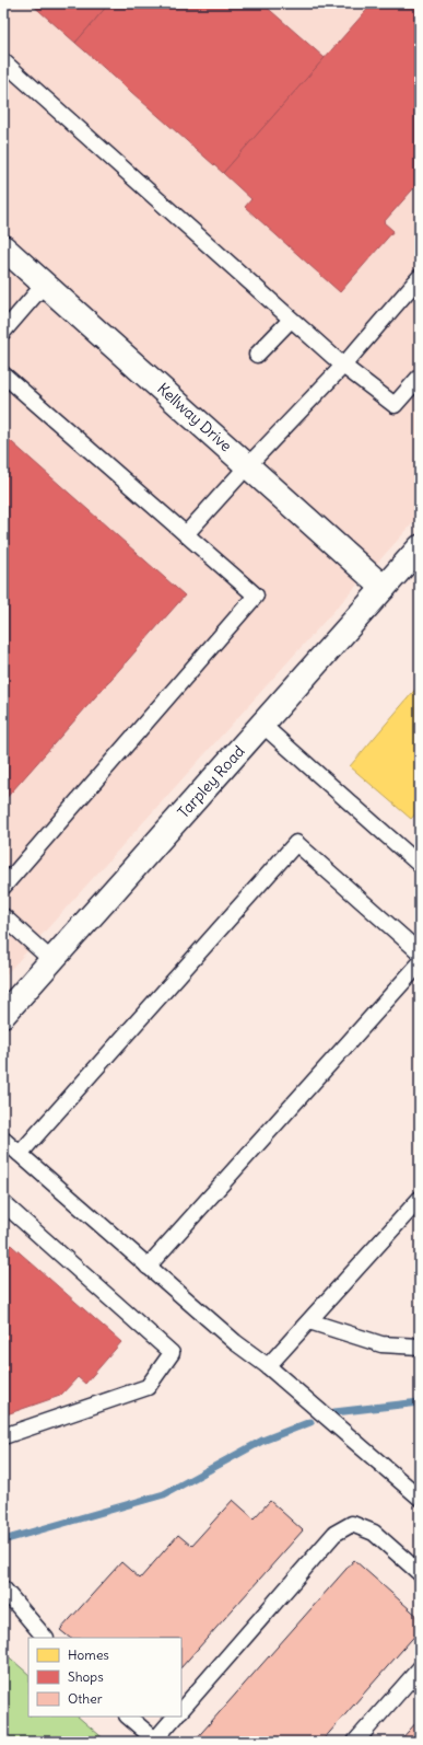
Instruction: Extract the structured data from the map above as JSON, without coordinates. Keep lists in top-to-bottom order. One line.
{"streets":{"street":["Kellway Drive","Tarpley Road"]},"crossings":[["Kellway Drive","Tarpley Road"]],"legend":["Homes","Shops","Other"]}
